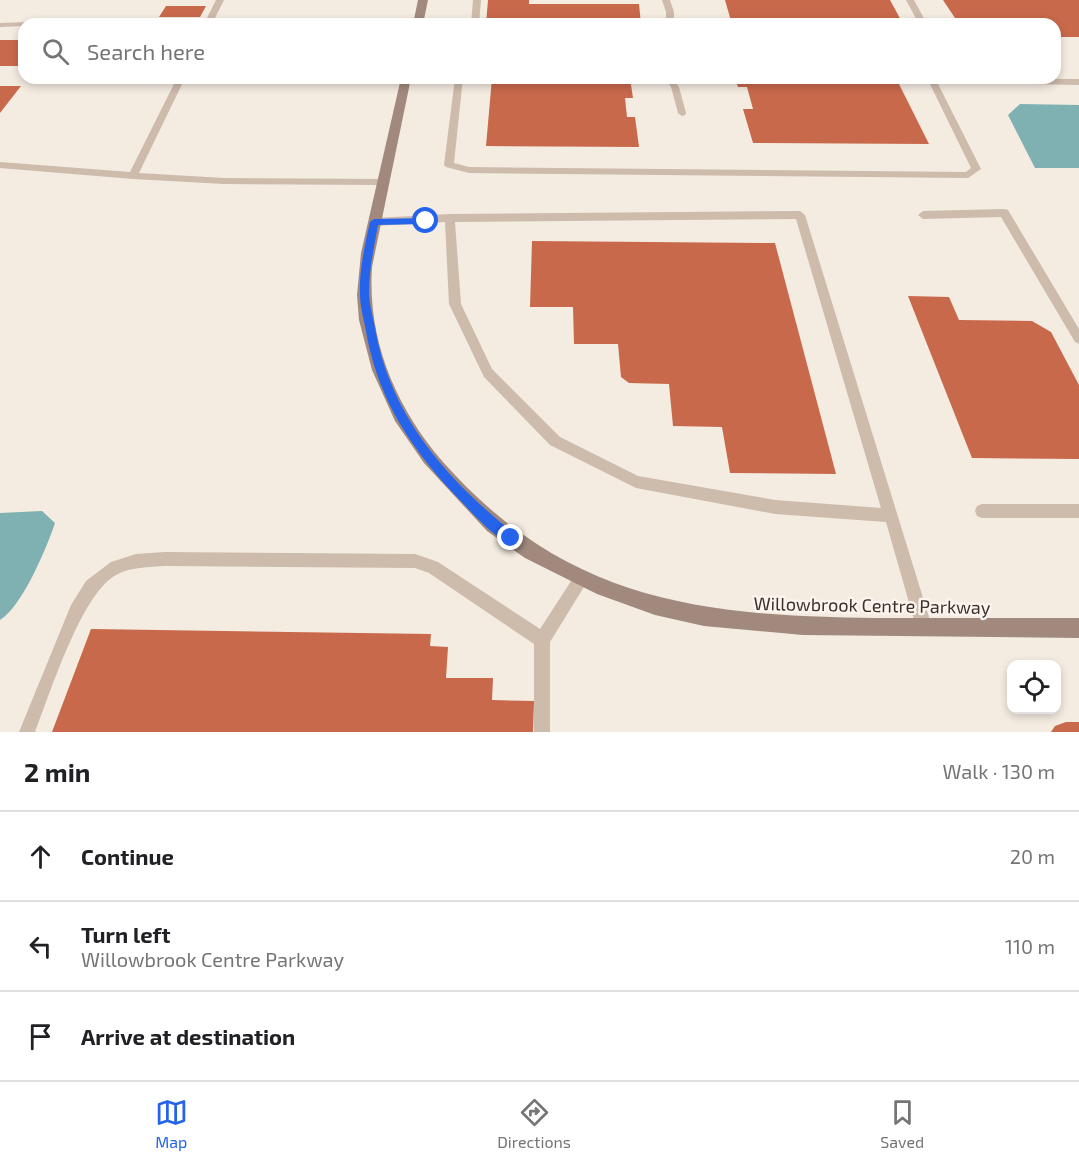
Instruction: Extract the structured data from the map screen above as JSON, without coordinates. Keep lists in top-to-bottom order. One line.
{"streets":{"street":["Willowbrook Centre Parkway"]},"page":{"search":"Search here","heading":["2 min","Walk · 130 m"],"list":[["Continue","20 m"],["Turn left","Willowbrook Centre Parkway","110 m"],"Arrive at destination"],"nav":["Map","Directions","Saved"]}}
